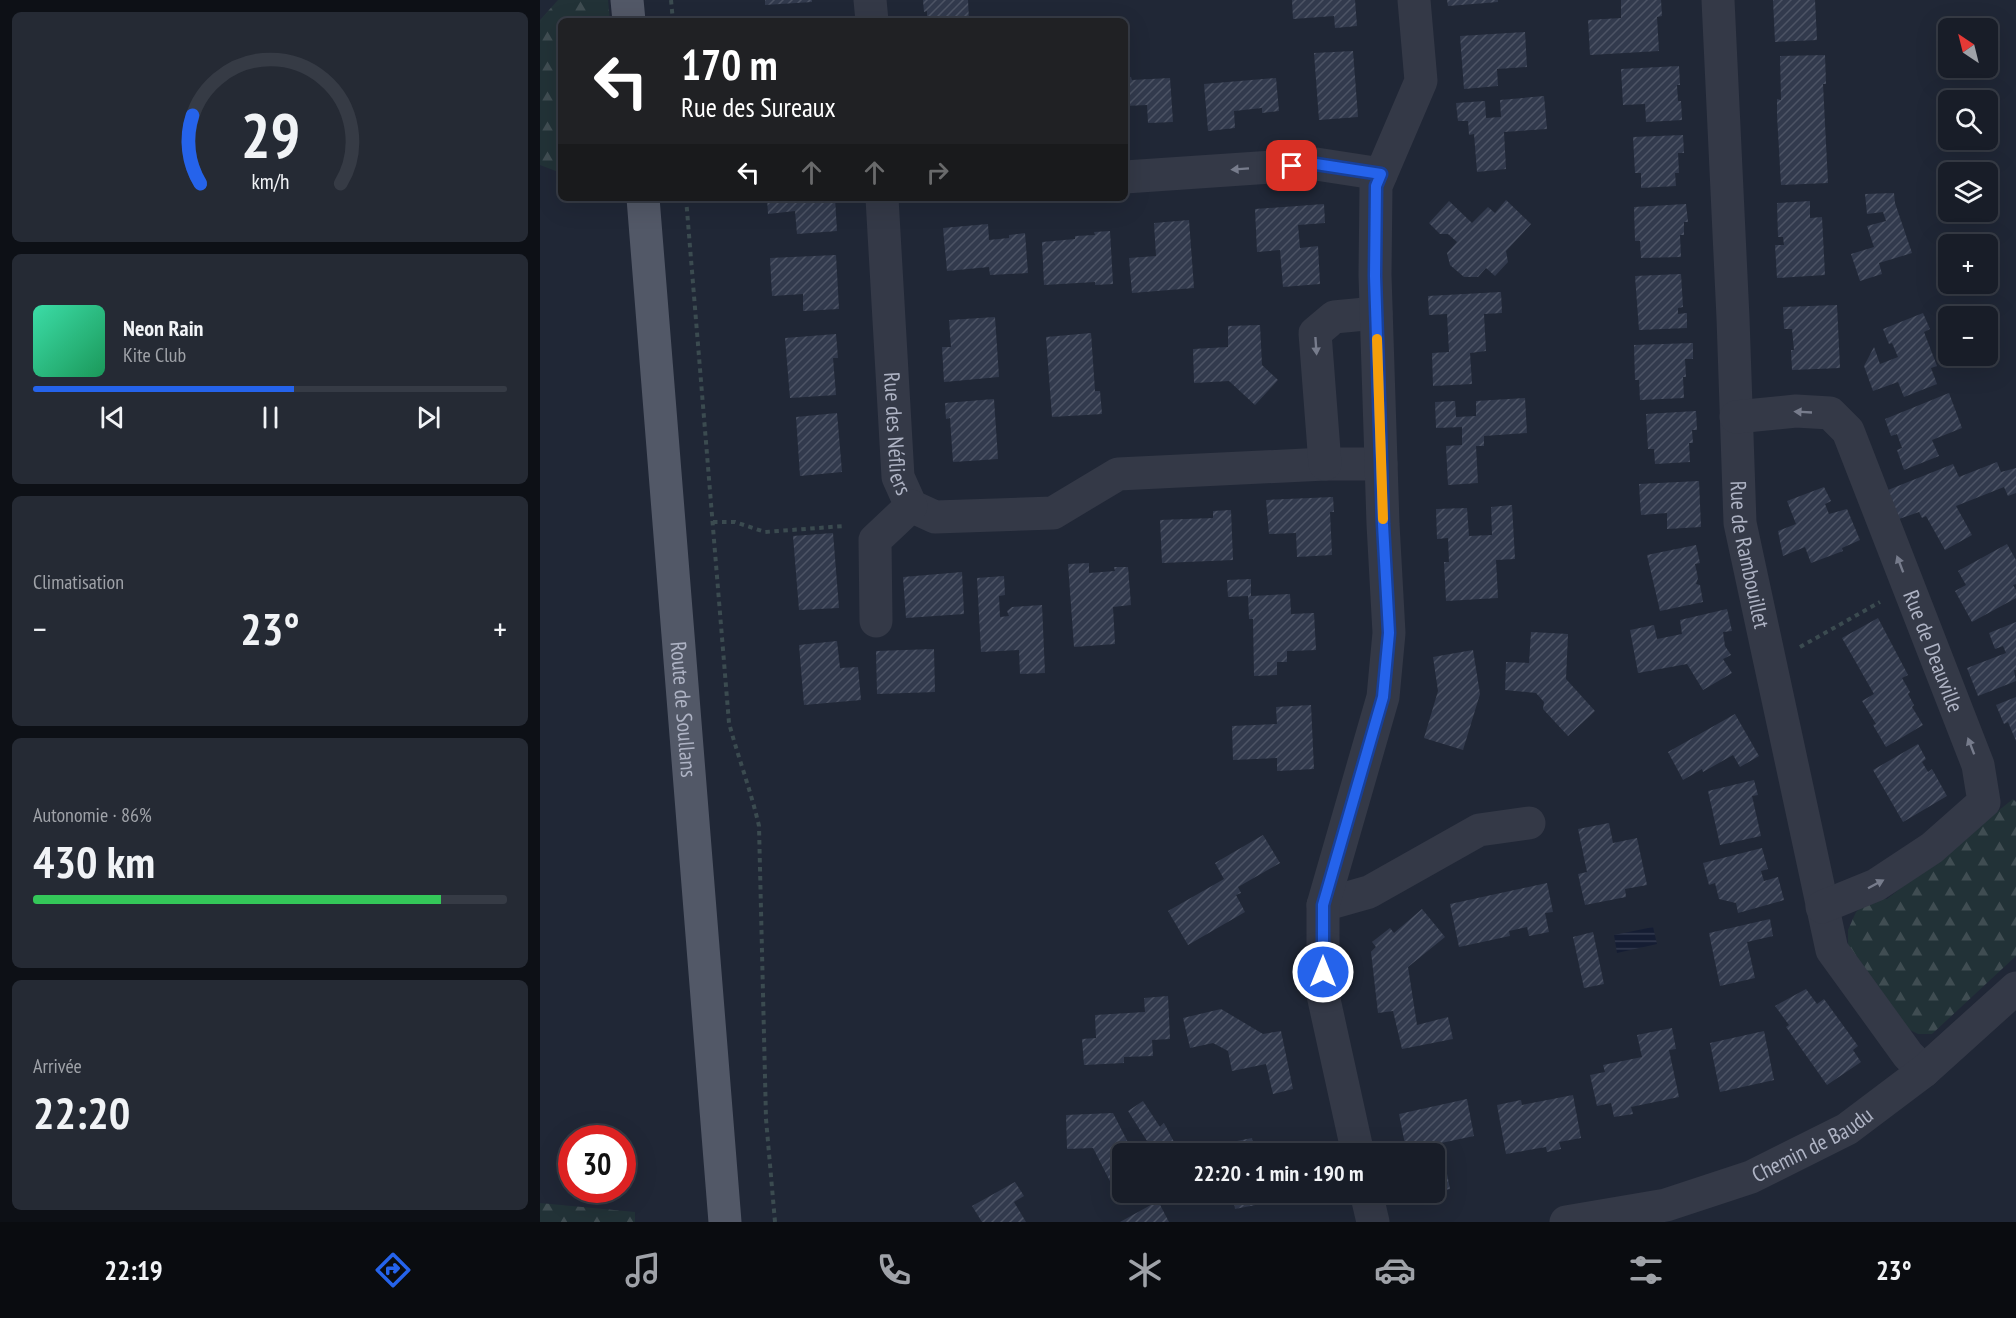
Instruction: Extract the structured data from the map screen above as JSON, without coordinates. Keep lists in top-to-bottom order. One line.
{"streets":{"main road":["Route de Soullans"],"street":["Rue des Néfliers","Rue de Rambouillet","Rue de Deauville","Chemin de Baudu"]},"crossings":[["Rue de Rambouillet","Rue de Deauville"],["Rue de Rambouillet","Chemin de Baudu"]],"north":"top left","page":{"map_buttons":["+","−"],"turn":["170 m","Rue des Sureaux"],"song":["Neon Rain","Kite Club"],"tile":["Climatisation",["Autonomie · 86%","430 km"],["Arrivée","22:20"]],"heat":["−","23°","+"],"limit":"30","trip":"22:20 · 1 min · 190 m","tabs":["22:19","23°"],"gauge":["29","km/h"]}}
